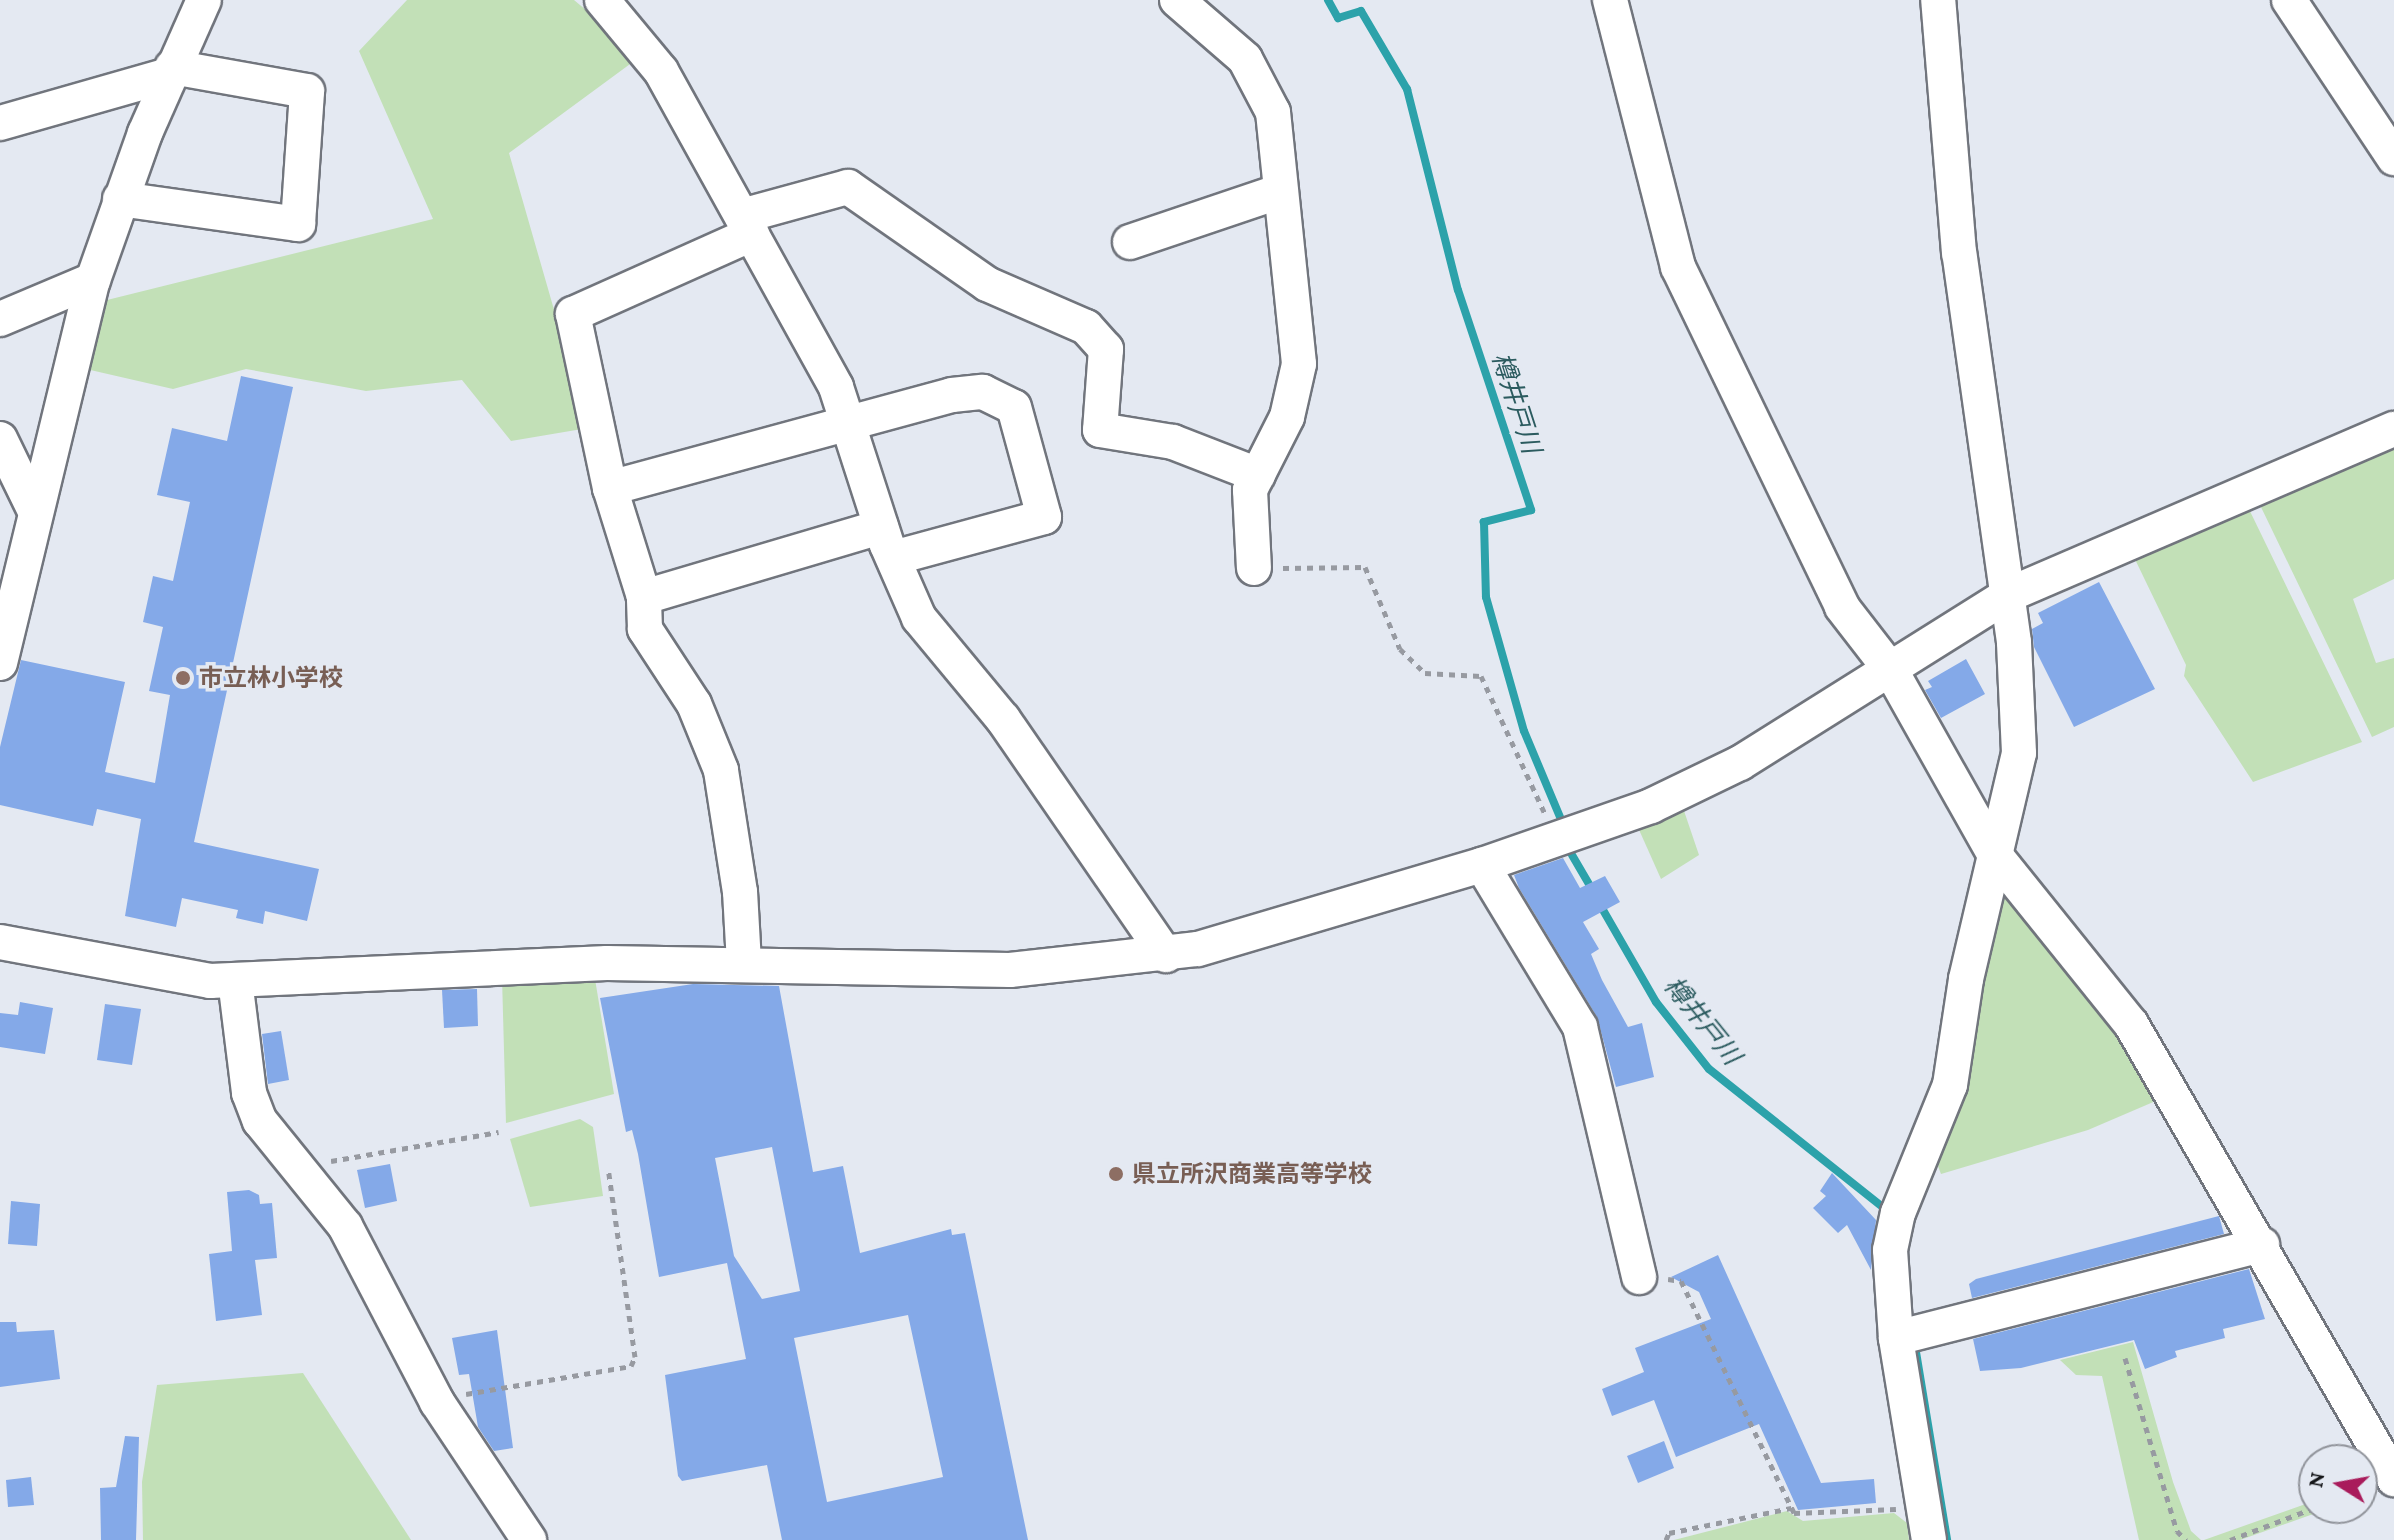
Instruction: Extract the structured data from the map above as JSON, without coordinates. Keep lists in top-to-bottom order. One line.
{"water":["樽井戸川"],"places":["市立林小学校","県立所沢商業高等学校"],"north":"left"}
